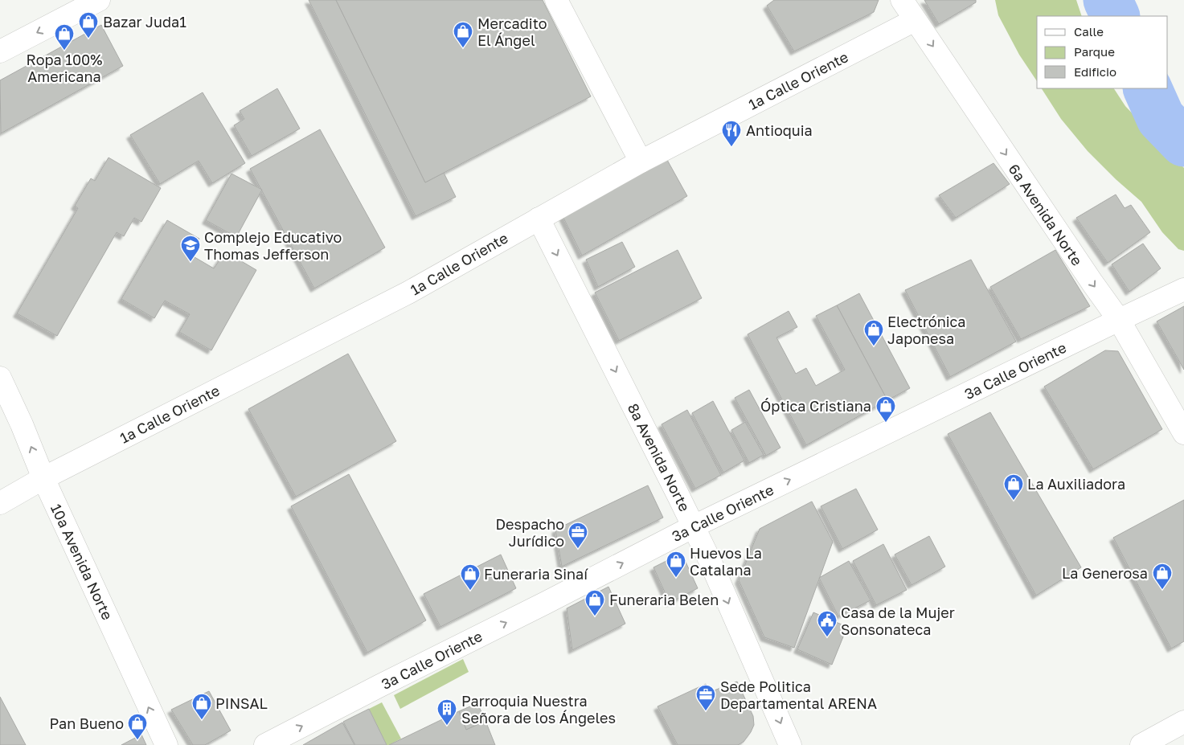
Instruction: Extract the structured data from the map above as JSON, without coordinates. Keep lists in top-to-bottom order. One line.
{"streets":{"street":["1a Calle Oriente","6a Avenida Norte","3a Calle Oriente","8a Avenida Norte","10a Avenida Norte"]},"crossings":[["1a Calle Oriente","6a Avenida Norte"],["1a Calle Oriente","8a Avenida Norte"],["1a Calle Oriente","10a Avenida Norte"],["6a Avenida Norte","3a Calle Oriente"],["3a Calle Oriente","8a Avenida Norte"]],"one_way":["6a Avenida Norte","3a Calle Oriente","8a Avenida Norte","10a Avenida Norte"],"places":{"shop":["Bazar Juda1","Mercadito El Ángel","Ropa 100% Americana","Electrónica Japonesa","Óptica Cristiana","La Auxiliadora","Huevos La Catalana","La Generosa","Funeraria Sinaí","Funeraria Belen","PINSAL","Pan Bueno"],"restaurant":["Antioquia"],"school or university":["Complejo Educativo Thomas Jefferson"],"office":["Despacho Jurídico","Sede Politica Departamental ARENA"],"public building":["Casa de la Mujer Sonsonateca"],"building":["Parroquia Nuestra Señora de los Ángeles"]},"legend":["Calle","Parque","Edificio"]}
